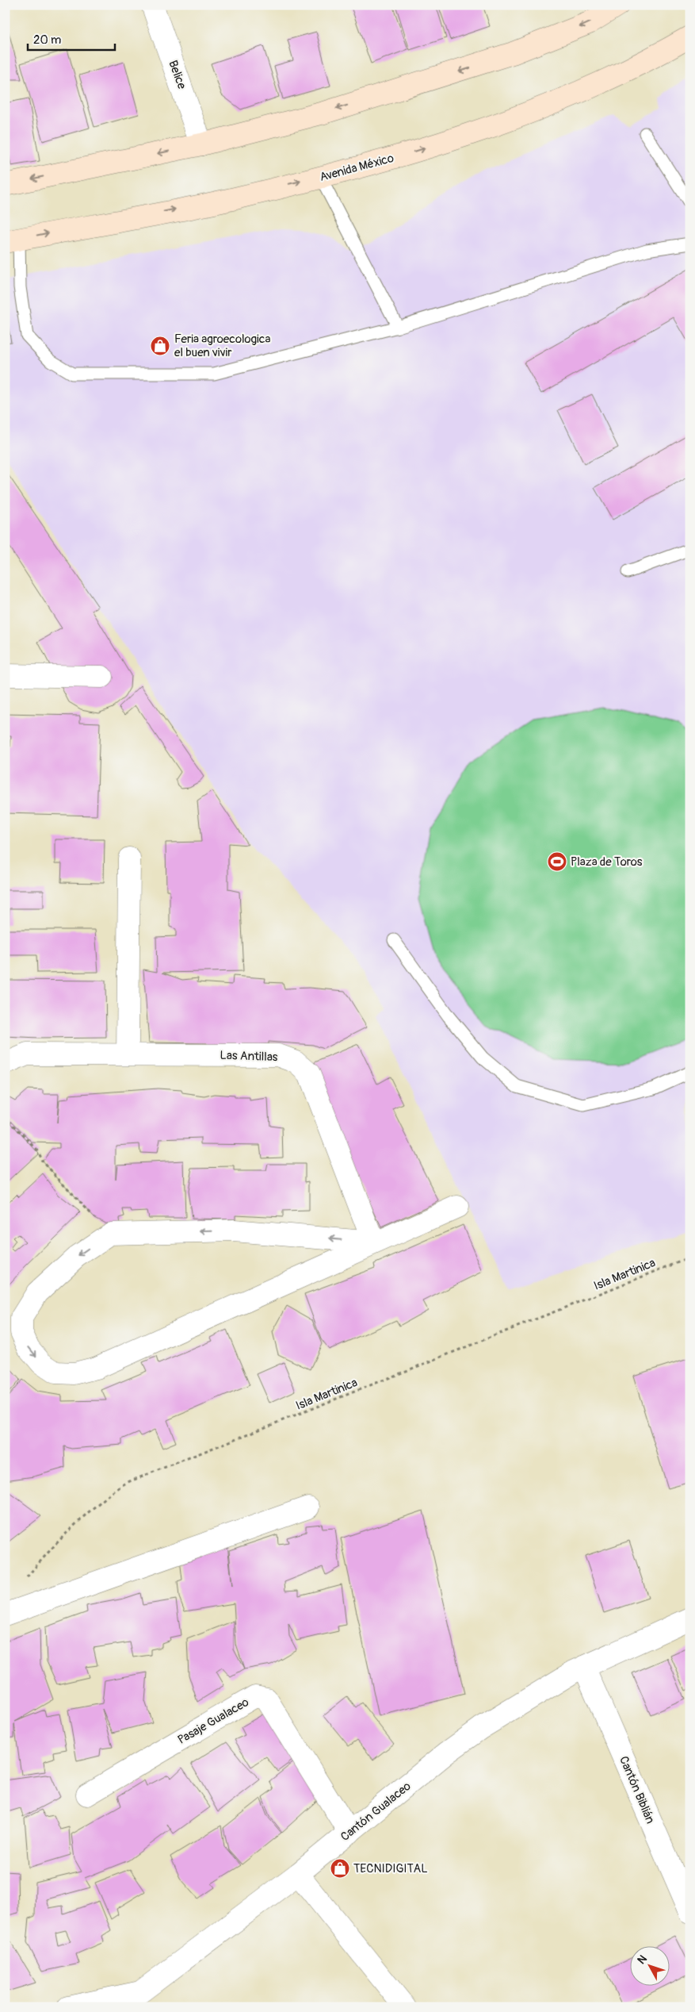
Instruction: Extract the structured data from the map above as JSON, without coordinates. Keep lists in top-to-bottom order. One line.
{"streets":{"main road":["Avenida México"],"street":["Belice","Las Antillas","Pasaje Gualaceo","Cantón Biblián","Cantón Gualaceo"],"path":["Isla Martinica"]},"crossings":[["Pasaje Gualaceo","Cantón Gualaceo"],["Cantón Biblián","Cantón Gualaceo"]],"places":{"shop":["Feria agroecologica el buen vivir","TECNIDIGITAL"],"sports":["Plaza de Toros"]},"scale_bar":"20 m","north":"top left"}
